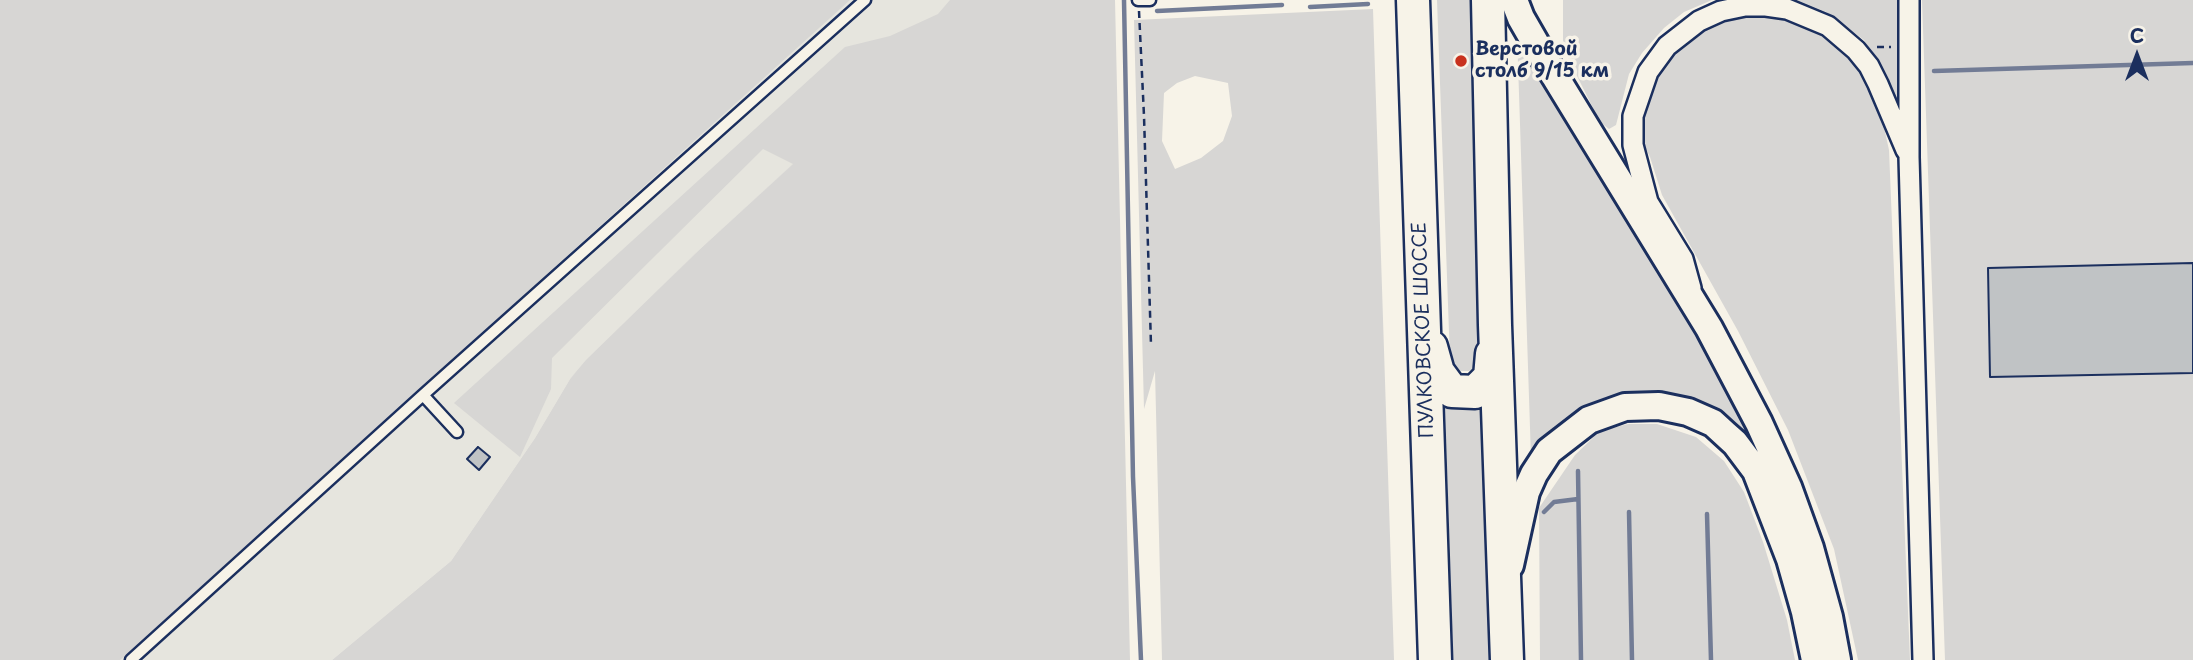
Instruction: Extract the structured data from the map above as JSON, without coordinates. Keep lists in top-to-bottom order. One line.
{"streets":{"highway":["ПУЛКОВСКОЕ ШОССЕ"]},"places":["Верстовой столб 9/15 км"],"north":"top"}
